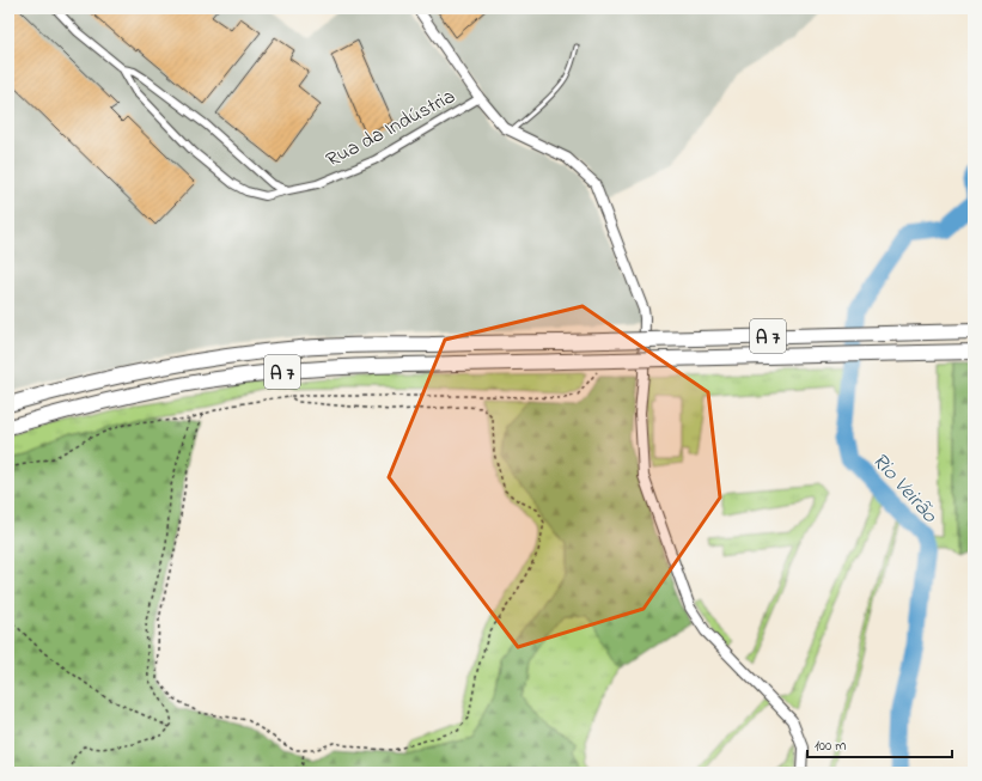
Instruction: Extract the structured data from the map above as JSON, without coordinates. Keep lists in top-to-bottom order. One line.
{"streets":{"highway":["A 7"],"street":["Rua da Indústria"]},"water":["Rio Veirão"],"scale_bar":"100 m"}
